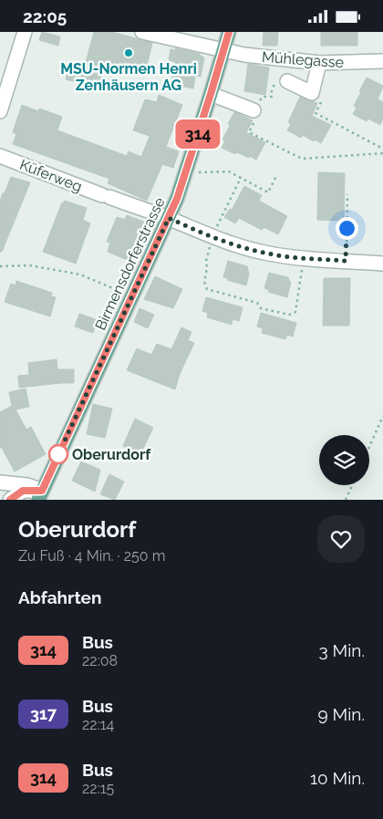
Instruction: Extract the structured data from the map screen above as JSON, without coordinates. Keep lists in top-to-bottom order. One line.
{"streets":{"main road":["Birmensdorferstrasse"],"street":["Mühlegasse","Küferweg"]},"crossings":[["Mühlegasse","Birmensdorferstrasse"],["Küferweg","Birmensdorferstrasse"]],"places":["MSU-Normen Henri Zenhäusern AG","Oberurdorf"],"lines":["bus line 314"],"page":{"status":"22:05","on_map":"314","heading":[["Oberurdorf","Zu Fuß · 4 Min. · 250 m"],"Abfahrten"],"list":[{"mark":"314","name":"Bus","note":"22:08","value":"3 Min."},{"mark":"317","name":"Bus","note":"22:14","value":"9 Min."},{"mark":"314","name":"Bus","note":"22:15","value":"10 Min."}]}}
